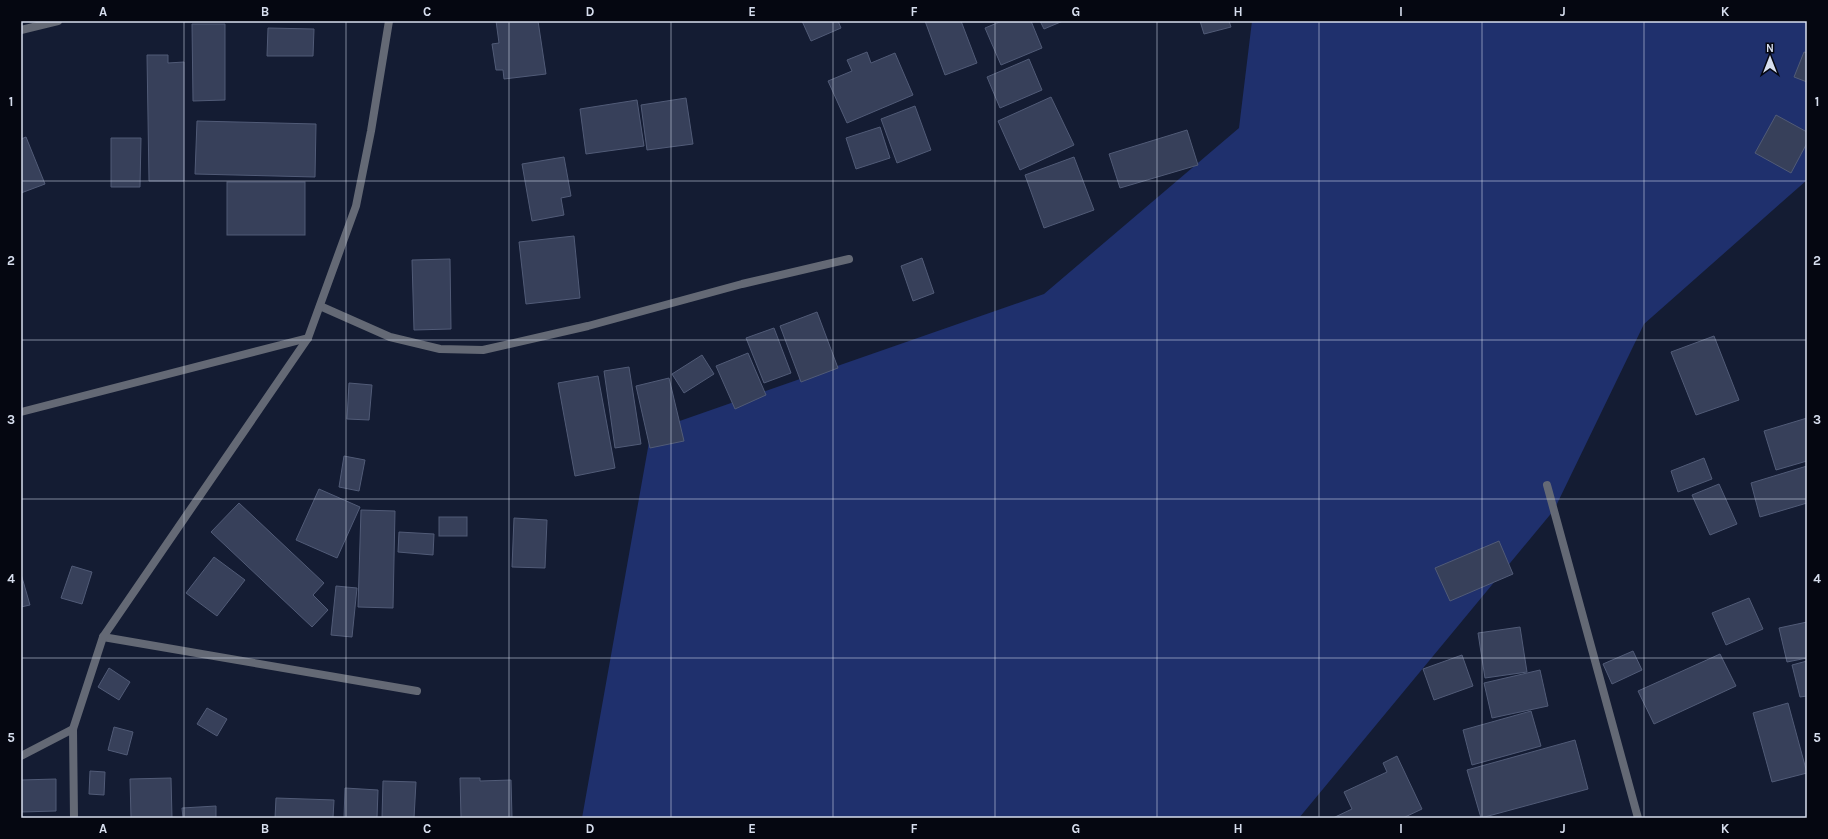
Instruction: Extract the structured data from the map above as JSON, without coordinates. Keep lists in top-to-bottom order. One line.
{"north":"top","grid":{"columns":["A","B","C","D","E","F","G","H","I","J","K"],"rows":["1","2","3","4","5"]}}
